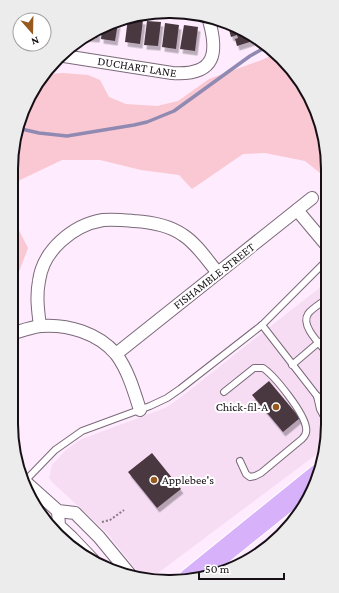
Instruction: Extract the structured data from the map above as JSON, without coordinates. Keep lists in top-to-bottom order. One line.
{"streets":{"street":["DUCHART LANE","FISHAMBLE STREET"]},"places":["Chick-fil-A","Applebee's"],"scale_bar":"50 m","north":"bottom"}
